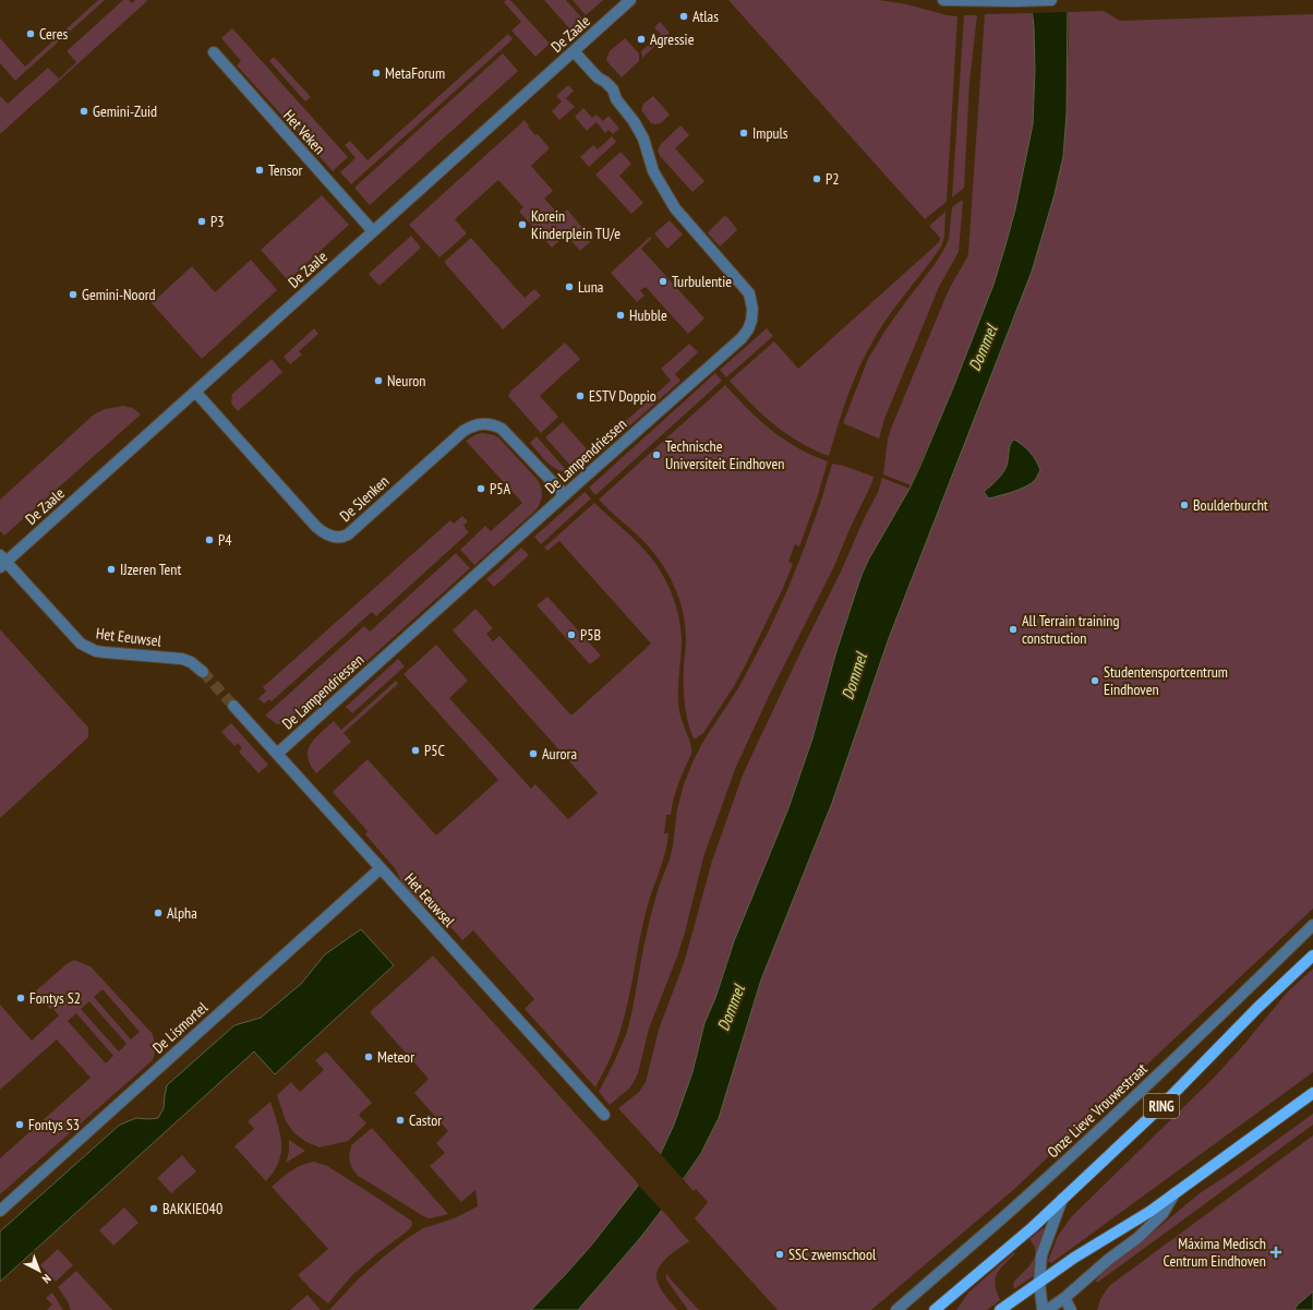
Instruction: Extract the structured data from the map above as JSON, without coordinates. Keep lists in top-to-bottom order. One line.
{"streets":{"main road":["RING"],"street":["De Zaale","Het Veken","De Lampendriessen","De Slenken","Het Eeuwsel","De Lismortel","Onze Lieve Vrouwestraat"]},"crossings":[["De Zaale","Het Veken"],["De Zaale","De Lampendriessen"],["De Zaale","De Slenken"],["De Zaale","Het Eeuwsel"],["De Lampendriessen","De Slenken"],["De Lampendriessen","Het Eeuwsel"],["Het Eeuwsel","De Lismortel"]],"water":["Dommel"],"places":{"other":["Atlas","Ceres","Agressie","MetaForum","Gemini-Zuid","Impuls","Tensor","P2","P3","Korein Kinderplein TU/e","Turbulentie","Luna","Gemini-Noord","Hubble","Neuron","ESTV Doppio","Technische Universiteit Eindhoven","P5A","Boulderburcht","P4","IJzeren Tent","All Terrain training construction","P5B","Studentensportcentrum Eindhoven","P5C","Aurora","Alpha","Fontys S2","Meteor","Castor","Fontys S3","BAKKIE040","SSC zwemschool"],"health":["Máxima Medisch Centrum Eindhoven"]},"north":"bottom right"}
